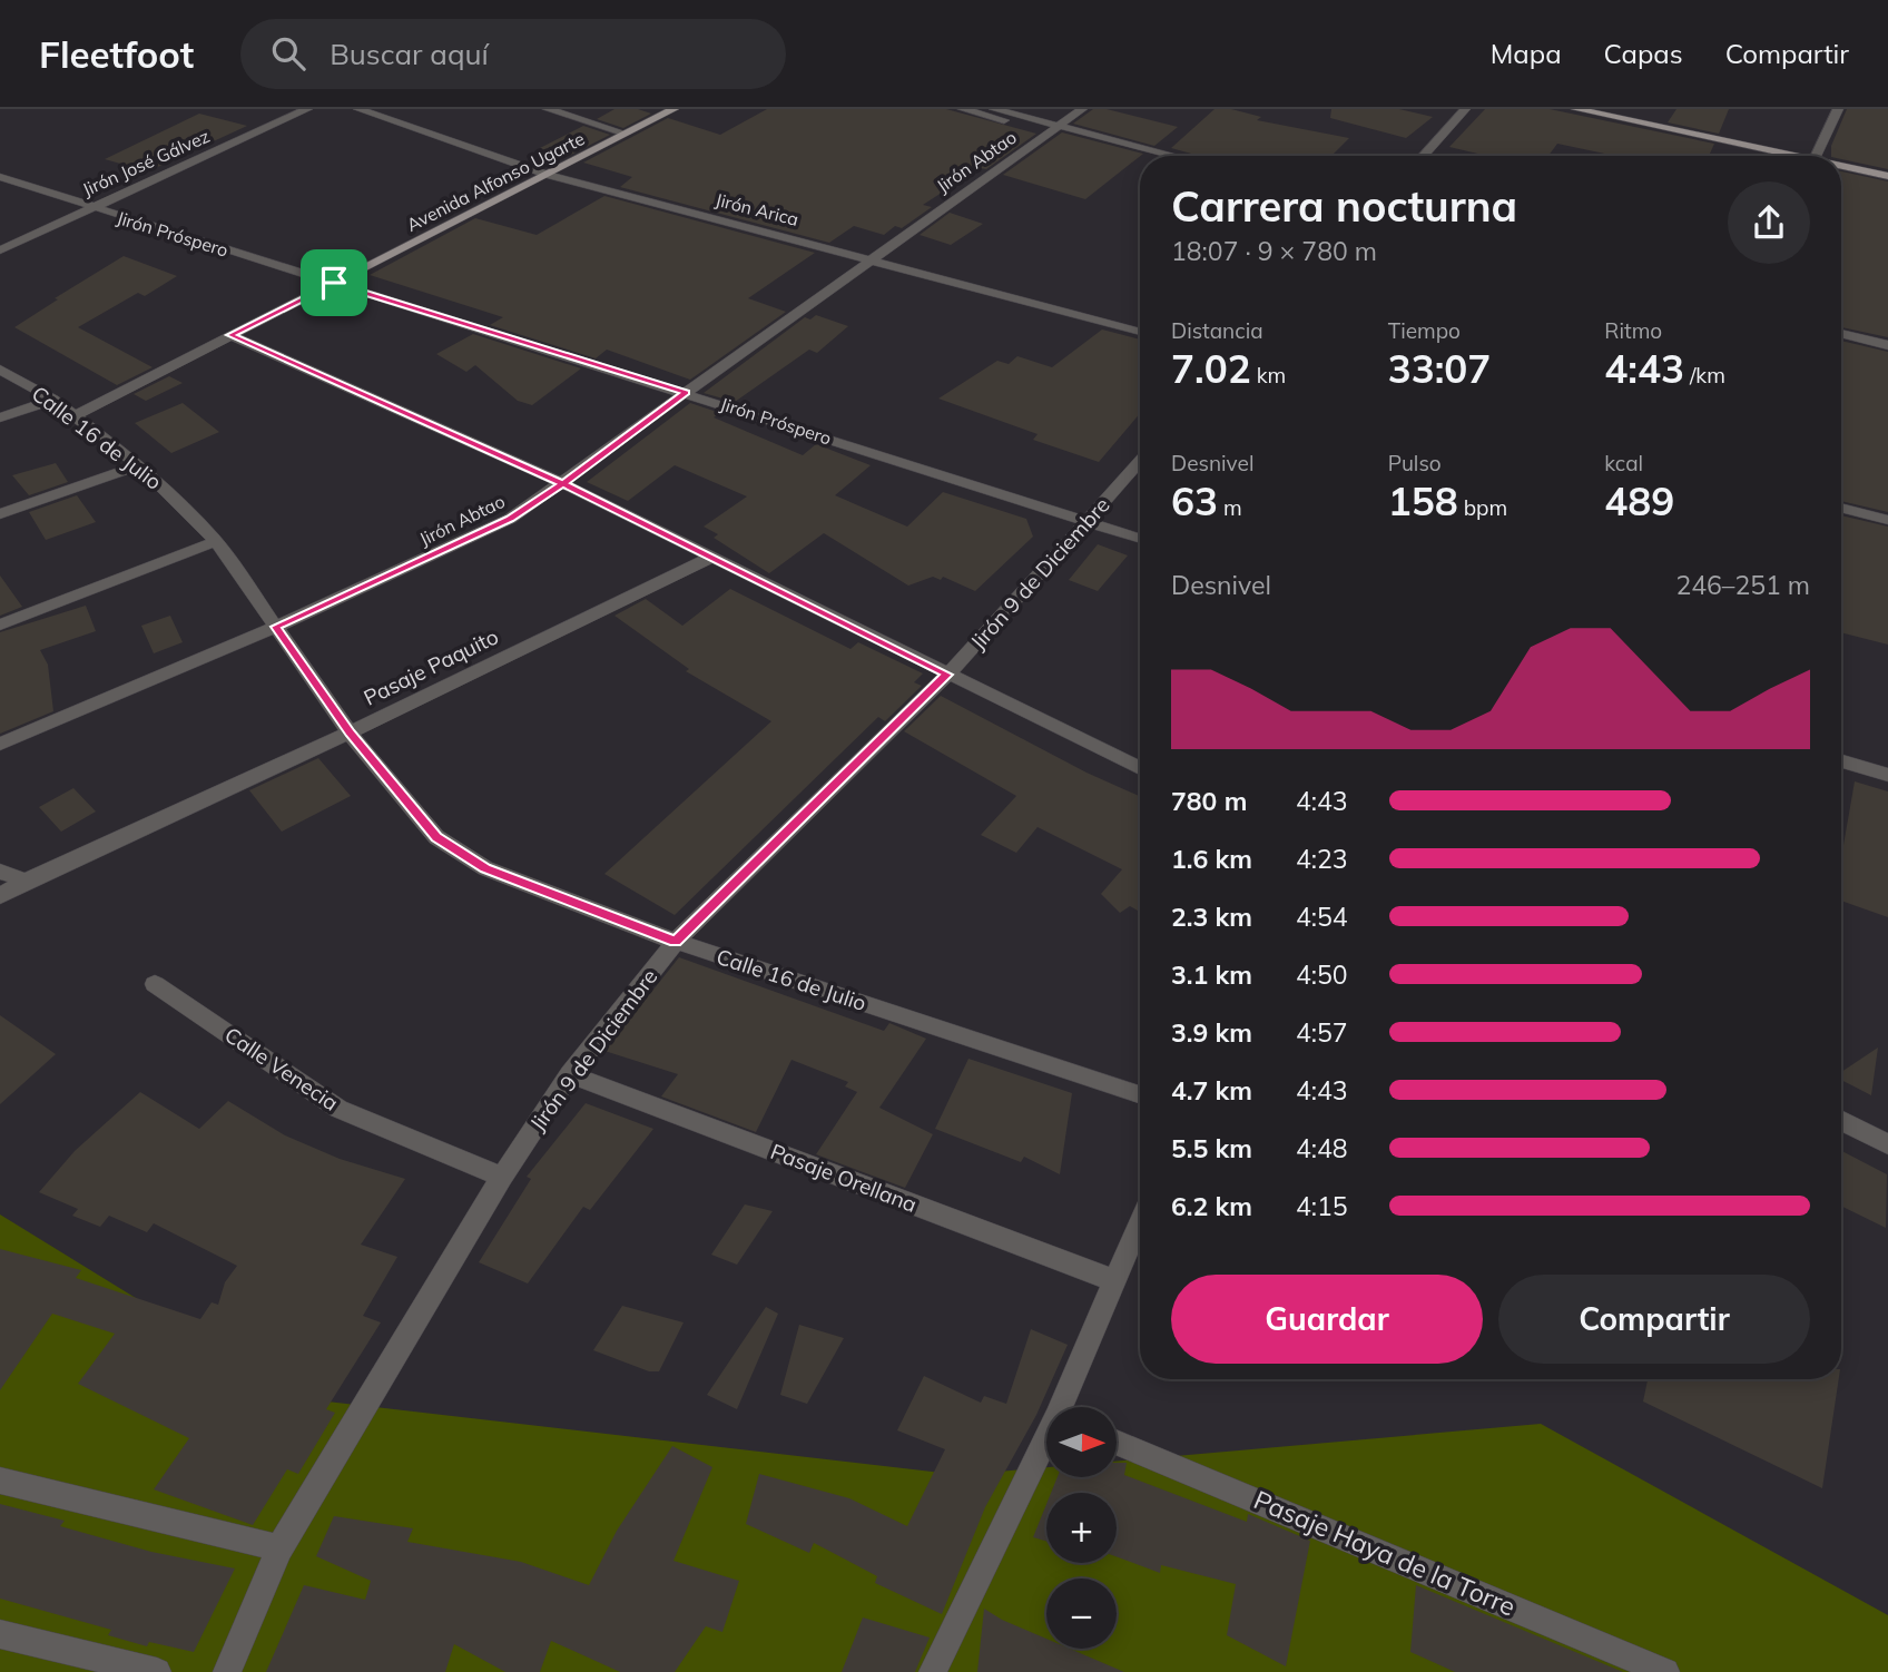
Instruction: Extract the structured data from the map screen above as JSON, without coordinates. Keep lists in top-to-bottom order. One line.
{"streets":{"main road":["Avenida Alfonso Ugarte"],"street":["Jirón Abtao","Jirón José Gálvez","Jirón Arica","Jirón Próspero","Calle 16 de Julio","Jirón 9 de Diciembre","Pasaje Paquito","Calle Venecia","Pasaje Orellana","Pasaje Haya de la Torre"]},"crossings":[["Jirón Abtao","Jirón Arica"],["Jirón Abtao","Jirón Próspero"],["Jirón Abtao","Calle 16 de Julio"],["Jirón José Gálvez","Jirón Próspero"],["Avenida Alfonso Ugarte","Jirón Arica"],["Avenida Alfonso Ugarte","Jirón Próspero"],["Jirón Próspero","Jirón 9 de Diciembre"],["Calle 16 de Julio","Jirón 9 de Diciembre"],["Calle 16 de Julio","Pasaje Paquito"],["Jirón 9 de Diciembre","Calle Venecia"],["Jirón 9 de Diciembre","Pasaje Orellana"]],"north":"right","page":{"header":"Fleetfoot","search":"Buscar aquí","nav":["Mapa","Capas","Compartir"],"heading":["Carrera nocturna","18:07 · 9 × 780 m"],"stats":[["Distancia","7.02 km"],["Tiempo","33:07"],["Ritmo","4:43 /km"],["Desnivel","63 m"],["Pulso","158 bpm"],["kcal","489"]],"chart":["Desnivel","246–251 m"],"list":[{"name":"780 m","note":"4:43"},{"name":"1.6 km","note":"4:23"},{"name":"2.3 km","note":"4:54"},{"name":"3.1 km","note":"4:50"},{"name":"3.9 km","note":"4:57"},{"name":"4.7 km","note":"4:43"},{"name":"5.5 km","note":"4:48"},{"name":"6.2 km","note":"4:15"}],"buttons":["Guardar","Compartir"],"map_buttons":["+","−"]}}
